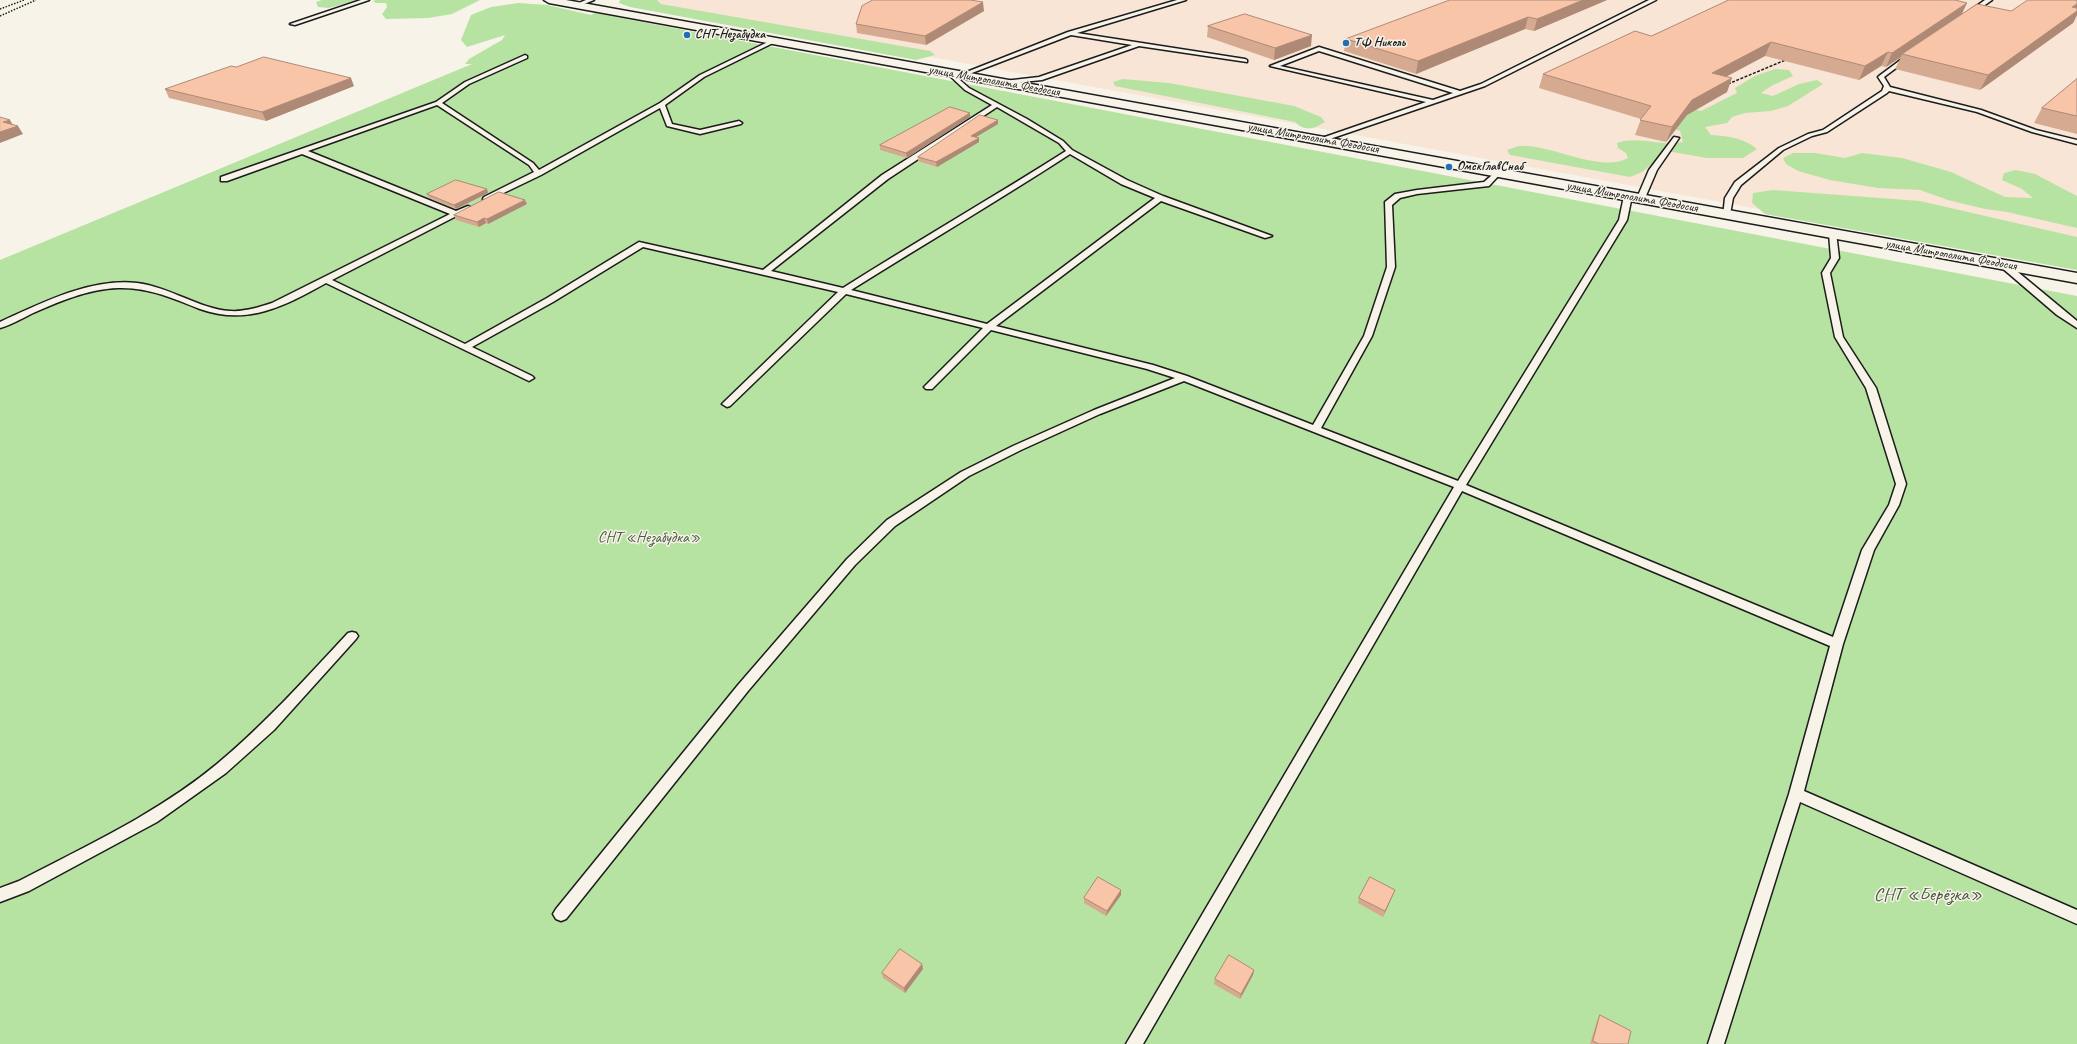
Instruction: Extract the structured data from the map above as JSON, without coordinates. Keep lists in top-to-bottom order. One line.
{"streets":{"street":["улица Митрополита Феодосия"]},"parks":["СНТ «Незабудка»","СНТ «Берёзка»"],"places":["СНТ Незабудка","ТФ Николь","ОмскГлавСнаб"]}
